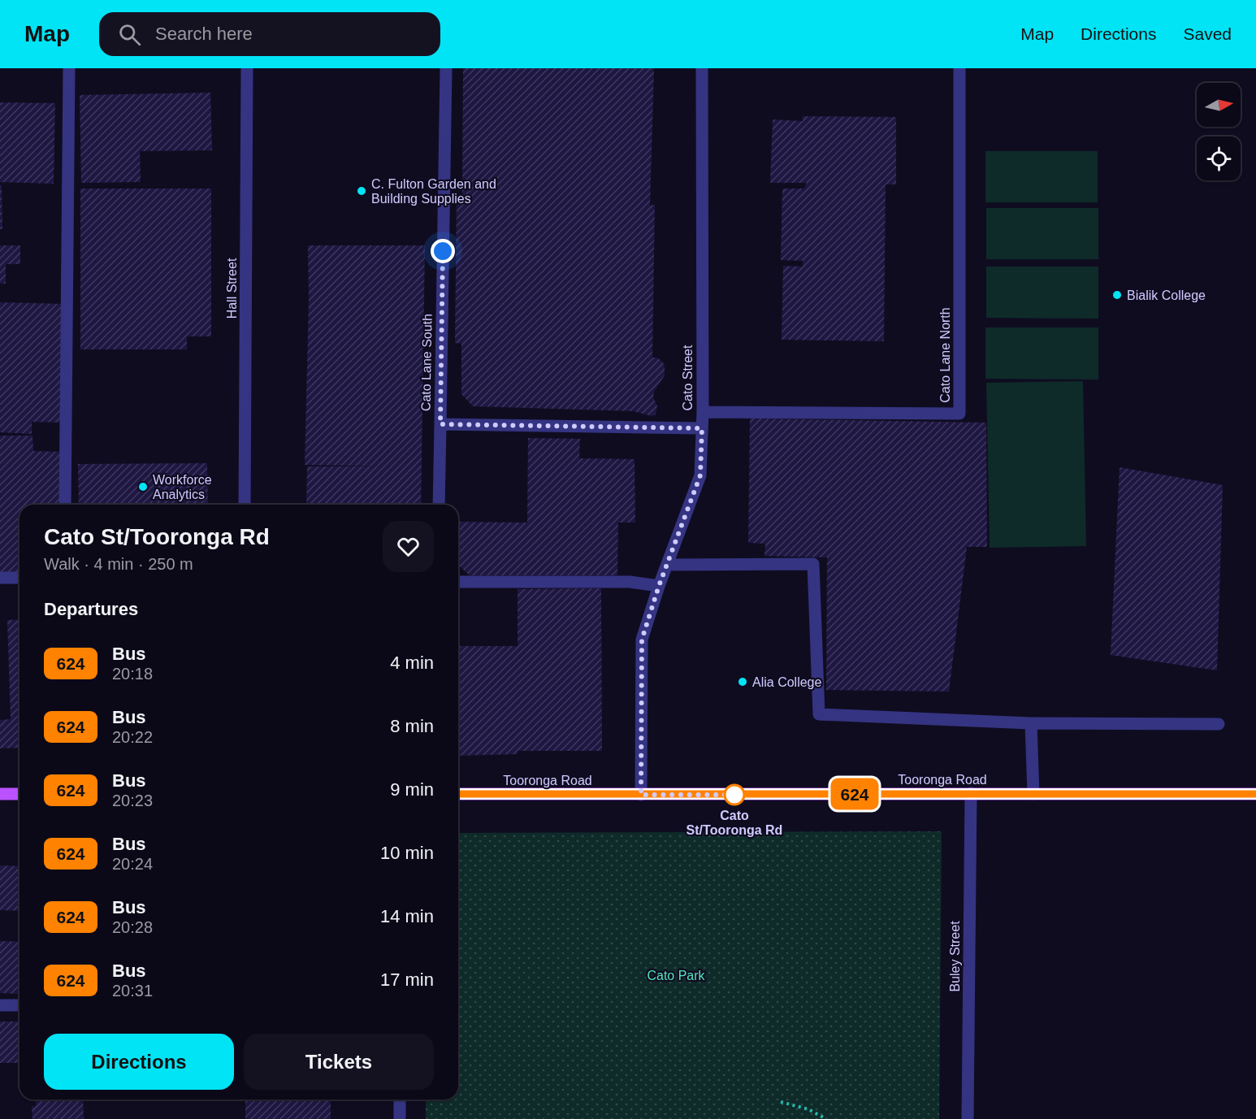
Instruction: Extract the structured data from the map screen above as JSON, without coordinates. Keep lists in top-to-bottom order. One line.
{"streets":{"main road":["Tooronga Road"],"street":["Hall Street","Cato Lane North","Cato Lane South","Cato Street","Buley Street"]},"crossings":[["Cato Lane North","Cato Street"],["Cato Lane South","Cato Street"],["Cato Street","Tooronga Road"],["Tooronga Road","Buley Street"]],"parks":["Cato Park"],"places":["C. Fulton Garden and Building Supplies","Bialik College","Workforce Analytics","Alia College","Cato St/Tooronga Rd"],"lines":["bus line 624"],"north":"right","page":{"header":"Map","search":"Search here","nav":["Map","Directions","Saved"],"on_map":"624","heading":[["Cato St/Tooronga Rd","Walk · 4 min · 250 m"],"Departures"],"list":[{"mark":"624","name":"Bus","note":"20:18","value":"4 min"},{"mark":"624","name":"Bus","note":"20:22","value":"8 min"},{"mark":"624","name":"Bus","note":"20:23","value":"9 min"},{"mark":"624","name":"Bus","note":"20:24","value":"10 min"},{"mark":"624","name":"Bus","note":"20:28","value":"14 min"},{"mark":"624","name":"Bus","note":"20:31","value":"17 min"}],"buttons":["Directions","Tickets"]}}
